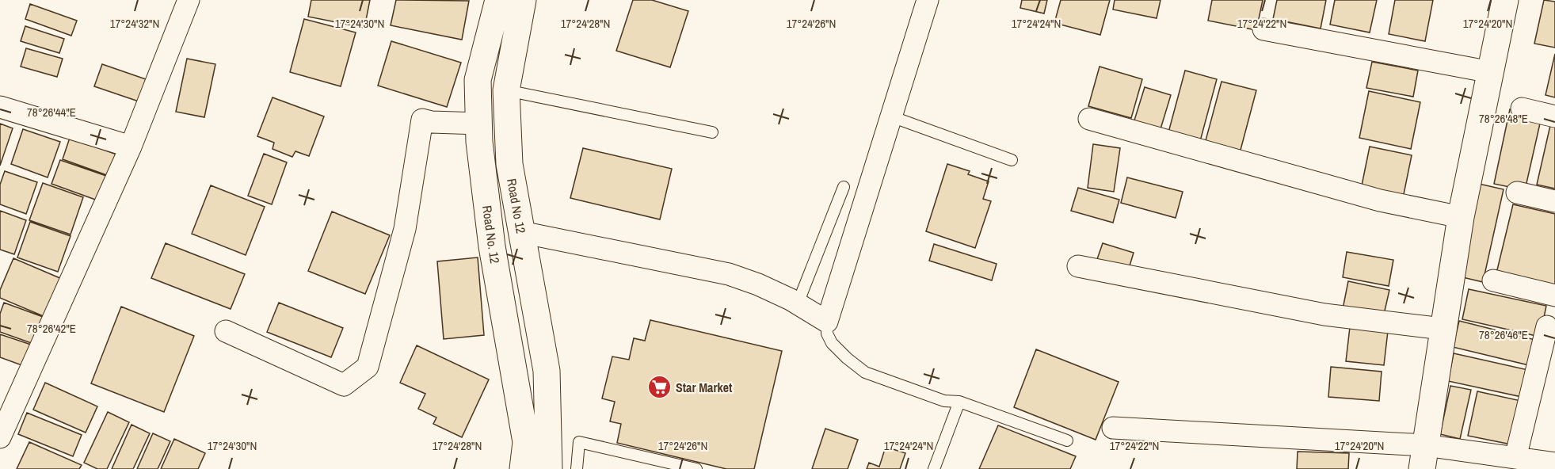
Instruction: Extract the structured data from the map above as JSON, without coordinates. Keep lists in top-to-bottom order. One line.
{"streets":{"main road":["Road No 12","Road No. 12"]},"places":{"supermarket":["Star Market"]},"coordinates":["17°24'32\"N","17°24'30\"N","17°24'28\"N","17°24'26\"N","17°24'24\"N","17°24'22\"N","17°24'20\"N","78°26'44\"E","78°26'48\"E","78°26'42\"E","78°26'46\"E"]}
